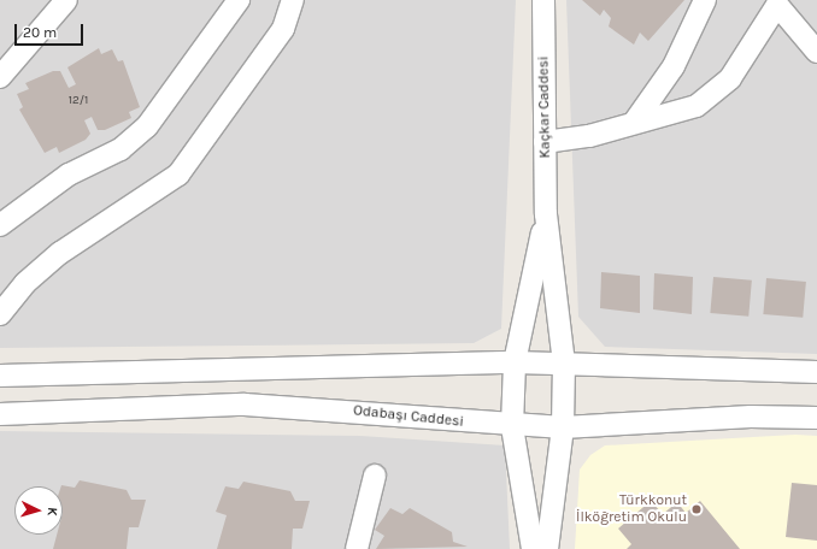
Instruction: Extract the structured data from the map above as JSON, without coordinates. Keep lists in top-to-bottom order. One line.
{"streets":{"street":["Kaçkar Caddesi","Odabaşı Caddesi"]},"crossings":[["Kaçkar Caddesi","Odabaşı Caddesi"]],"places":["Türkkonut İlköğretim Okulu"],"house_numbers":["12/1"],"scale_bar":"20 m","north":"right"}
